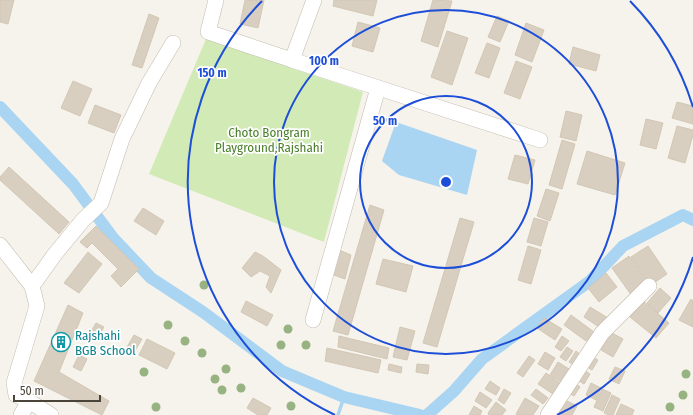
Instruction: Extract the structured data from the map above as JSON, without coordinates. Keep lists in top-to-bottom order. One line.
{"parks":["Choto Bongram Playground,Rajshahi"],"places":{"building":["Rajshahi BGB School"]},"scale_bar":"50 m","rings":["100 m","150 m","50 m"]}
